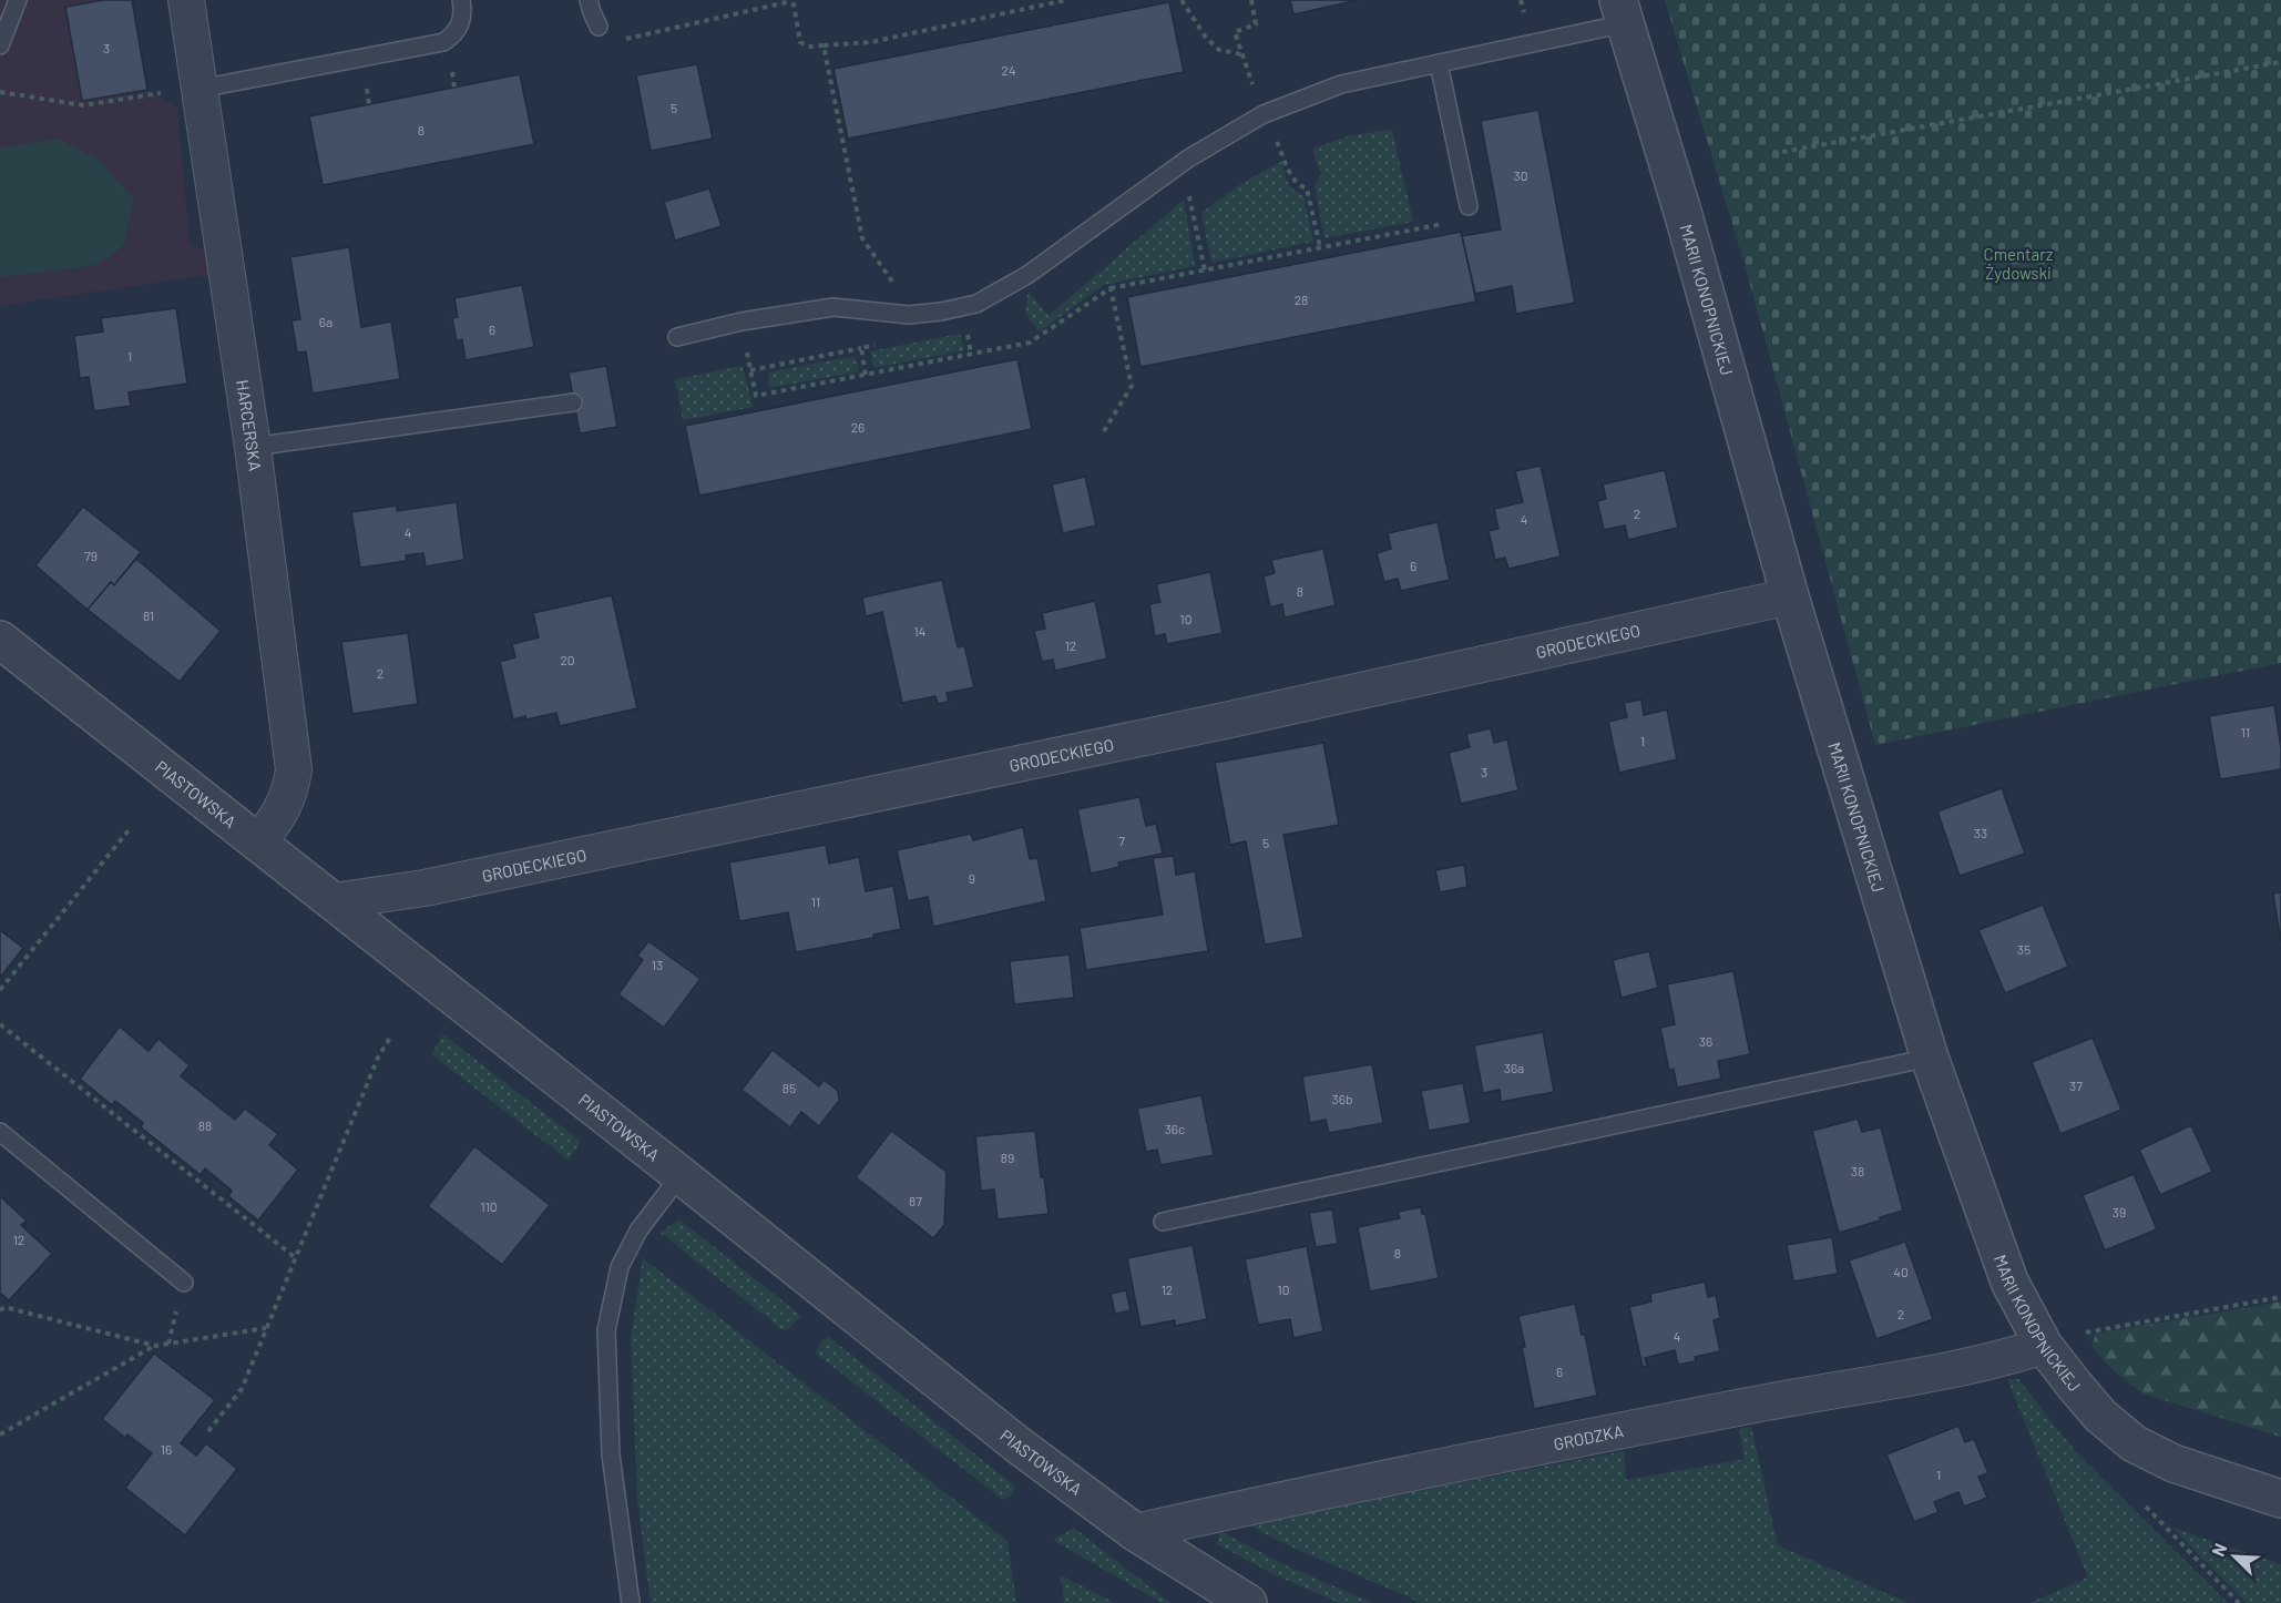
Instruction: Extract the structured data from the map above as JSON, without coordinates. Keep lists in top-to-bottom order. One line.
{"streets":{"street":["MARII KONOPNICKIEJ","HARCERSKA","GRODECKIEGO","PIASTOWSKA","GRODZKA"]},"crossings":[["MARII KONOPNICKIEJ","GRODECKIEGO"],["MARII KONOPNICKIEJ","GRODZKA"],["HARCERSKA","PIASTOWSKA"],["GRODECKIEGO","PIASTOWSKA"],["PIASTOWSKA","GRODZKA"]],"parks":["Cmentarz Żydowski"],"house_numbers":["3","24","5","8","30","28","6a","6","1","26","2","4","4","79","6","8","81","10","14","12","20","2","11","1","3","33","7","5","9","11","35","13","36","36a","37","85","36b","88","36c","89","38","87","110","39","12","8","40","12","10","2","4","6","16","1"],"north":"top left"}
